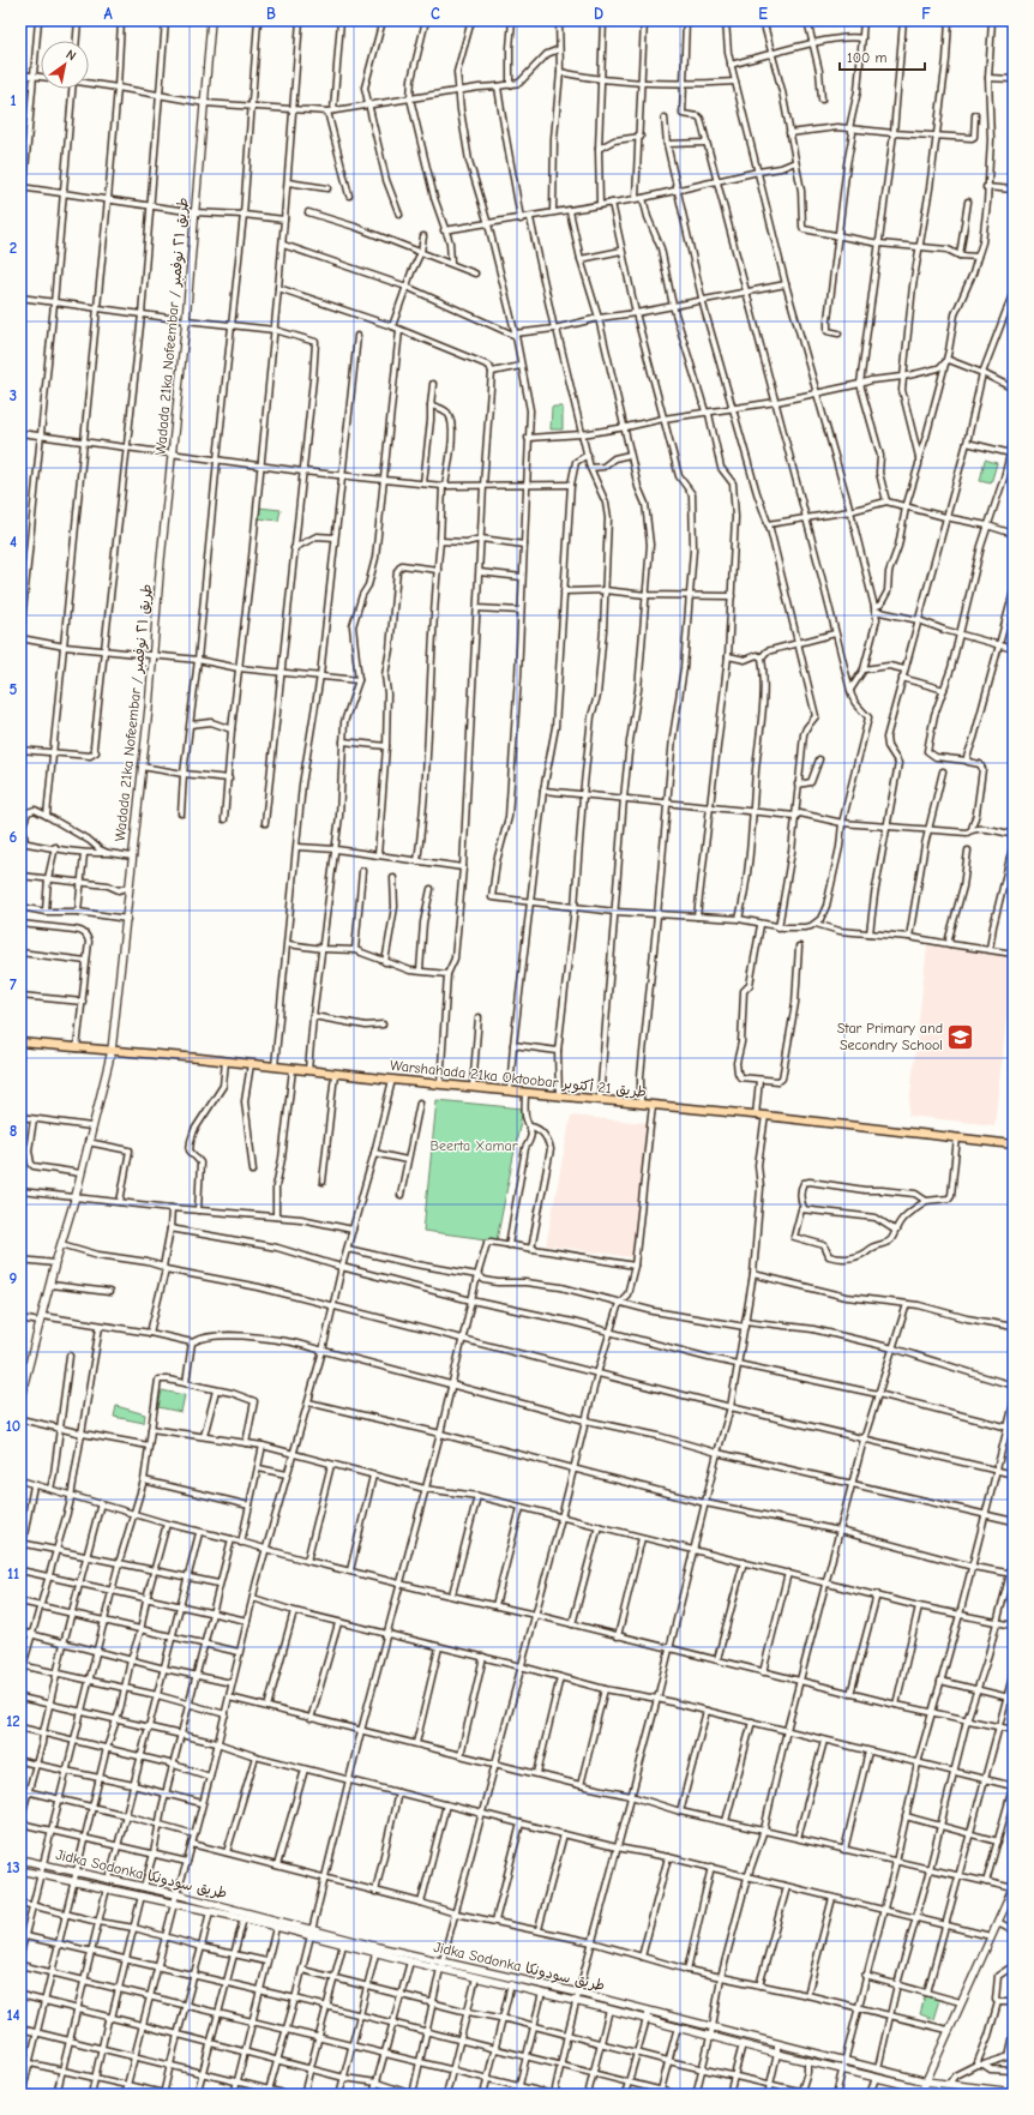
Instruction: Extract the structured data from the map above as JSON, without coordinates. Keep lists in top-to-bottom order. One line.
{"streets":{"main road":["Wadada 21ka Nofeembar / طريق ٢١ نوفمبر","Warshahada 21ka Oktoobar طريق 21 أكتوبر","Jidka Sodonka طريق سودونكا"]},"crossings":[["Wadada 21ka Nofeembar / طريق ٢١ نوفمبر","Warshahada 21ka Oktoobar طريق 21 أكتوبر"]],"parks":["Beerta Xamar"],"places":{"school or university":["Star Primary and Secondry School"]},"scale_bar":"100 m","north":"top right","grid":{"columns":["A","B","C","D","E","F"],"rows":["1","2","3","4","5","6","7","8","9","10","11","12","13","14"]}}
